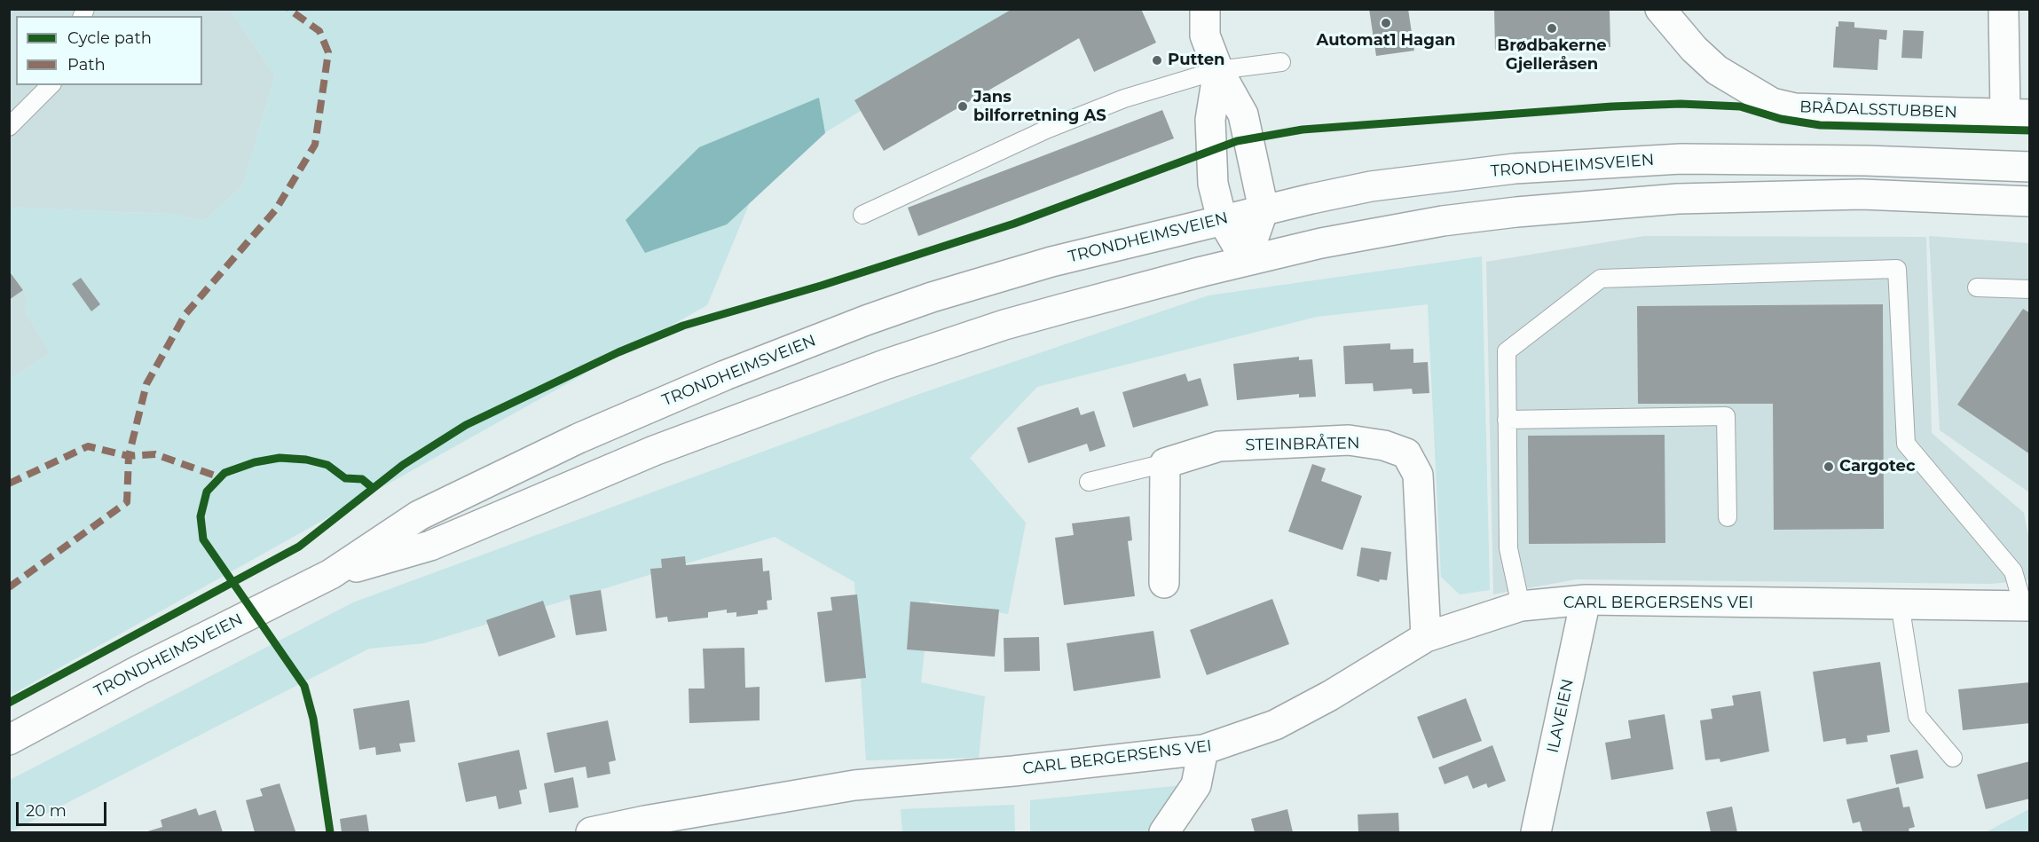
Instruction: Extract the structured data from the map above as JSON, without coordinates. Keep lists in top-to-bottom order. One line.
{"streets":{"main road":["BRÅDALSSTUBBEN","TRONDHEIMSVEIEN","STEINBRÅTEN","CARL BERGERSENS VEI","ILAVEIEN"]},"crossings":[["STEINBRÅTEN","CARL BERGERSENS VEI"],["CARL BERGERSENS VEI","ILAVEIEN"]],"places":["Automat1 Hagan","Brødbakerne Gjelleråsen","Putten","Jans bilforretning AS","Cargotec"],"legend":["Cycle path","Path"],"scale_bar":"20 m"}
